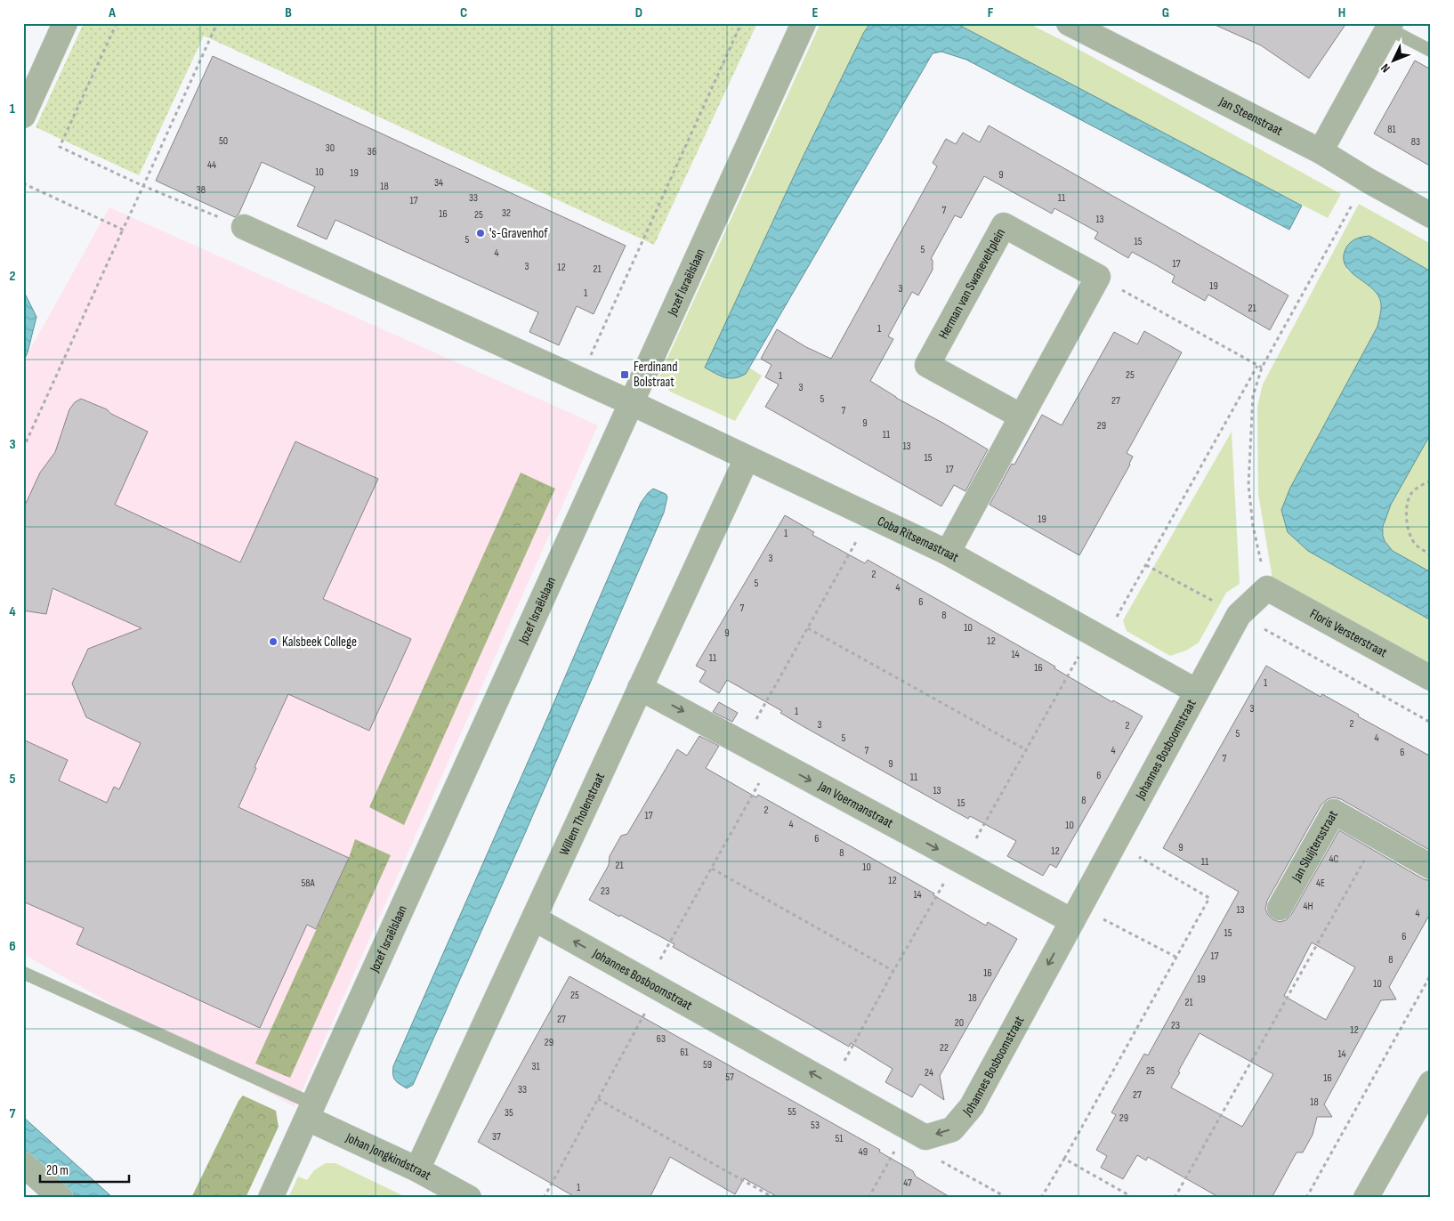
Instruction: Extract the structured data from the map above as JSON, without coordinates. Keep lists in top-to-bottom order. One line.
{"streets":{"street":["Jan Steenstraat","Jozef Israëlslaan","Herman van Swaneveltplein","Coba Ritsemastraat","Floris Versterstraat","Johannes Bosboomstraat","Jan Voermanstraat","Willem Tholenstraat","Jan Sluijtersstraat","Johan Jongkindstraat"]},"crossings":[["Jozef Israëlslaan","Coba Ritsemastraat"],["Jozef Israëlslaan","Johan Jongkindstraat"],["Coba Ritsemastraat","Johannes Bosboomstraat"],["Coba Ritsemastraat","Willem Tholenstraat"],["Floris Versterstraat","Johannes Bosboomstraat"],["Johannes Bosboomstraat","Jan Voermanstraat"],["Johannes Bosboomstraat","Willem Tholenstraat"],["Jan Voermanstraat","Willem Tholenstraat"],["Willem Tholenstraat","Johan Jongkindstraat"]],"one_way":["Jan Voermanstraat"],"places":{"other":["'s-Gravenhof","Kalsbeek College"],"transit":["Ferdinand Bolstraat"]},"house_numbers":["81","50","83","30","36","44","10","19","9","34","18","38","33","11","17","7","32","16","25","13","5","15","5","4","17","3","12","21","19","3","1","21","1","25","1","3","5","27","7","9","29","11","13","15","17","19","1","3","2","5","4","6","7","8","10","9","12","14","11","16","1","3","1","2","3","2","5","5","4","7","4","6","7","9","6","11","13","8","15","2","17","4","10","6","9","12","8","4C","11","21","10","12","58A","4E","23","14","4H","13","4","15","6","17","8","16","19","10","25","18","21","27","20","23","12","63","29","22","61","14","59","31","25","24","57","16","33","27","18","55","35","29","53","37","51","49","47","1"],"scale_bar":"20 m","north":"bottom left","grid":{"columns":["A","B","C","D","E","F","G","H"],"rows":["1","2","3","4","5","6","7"]}}
